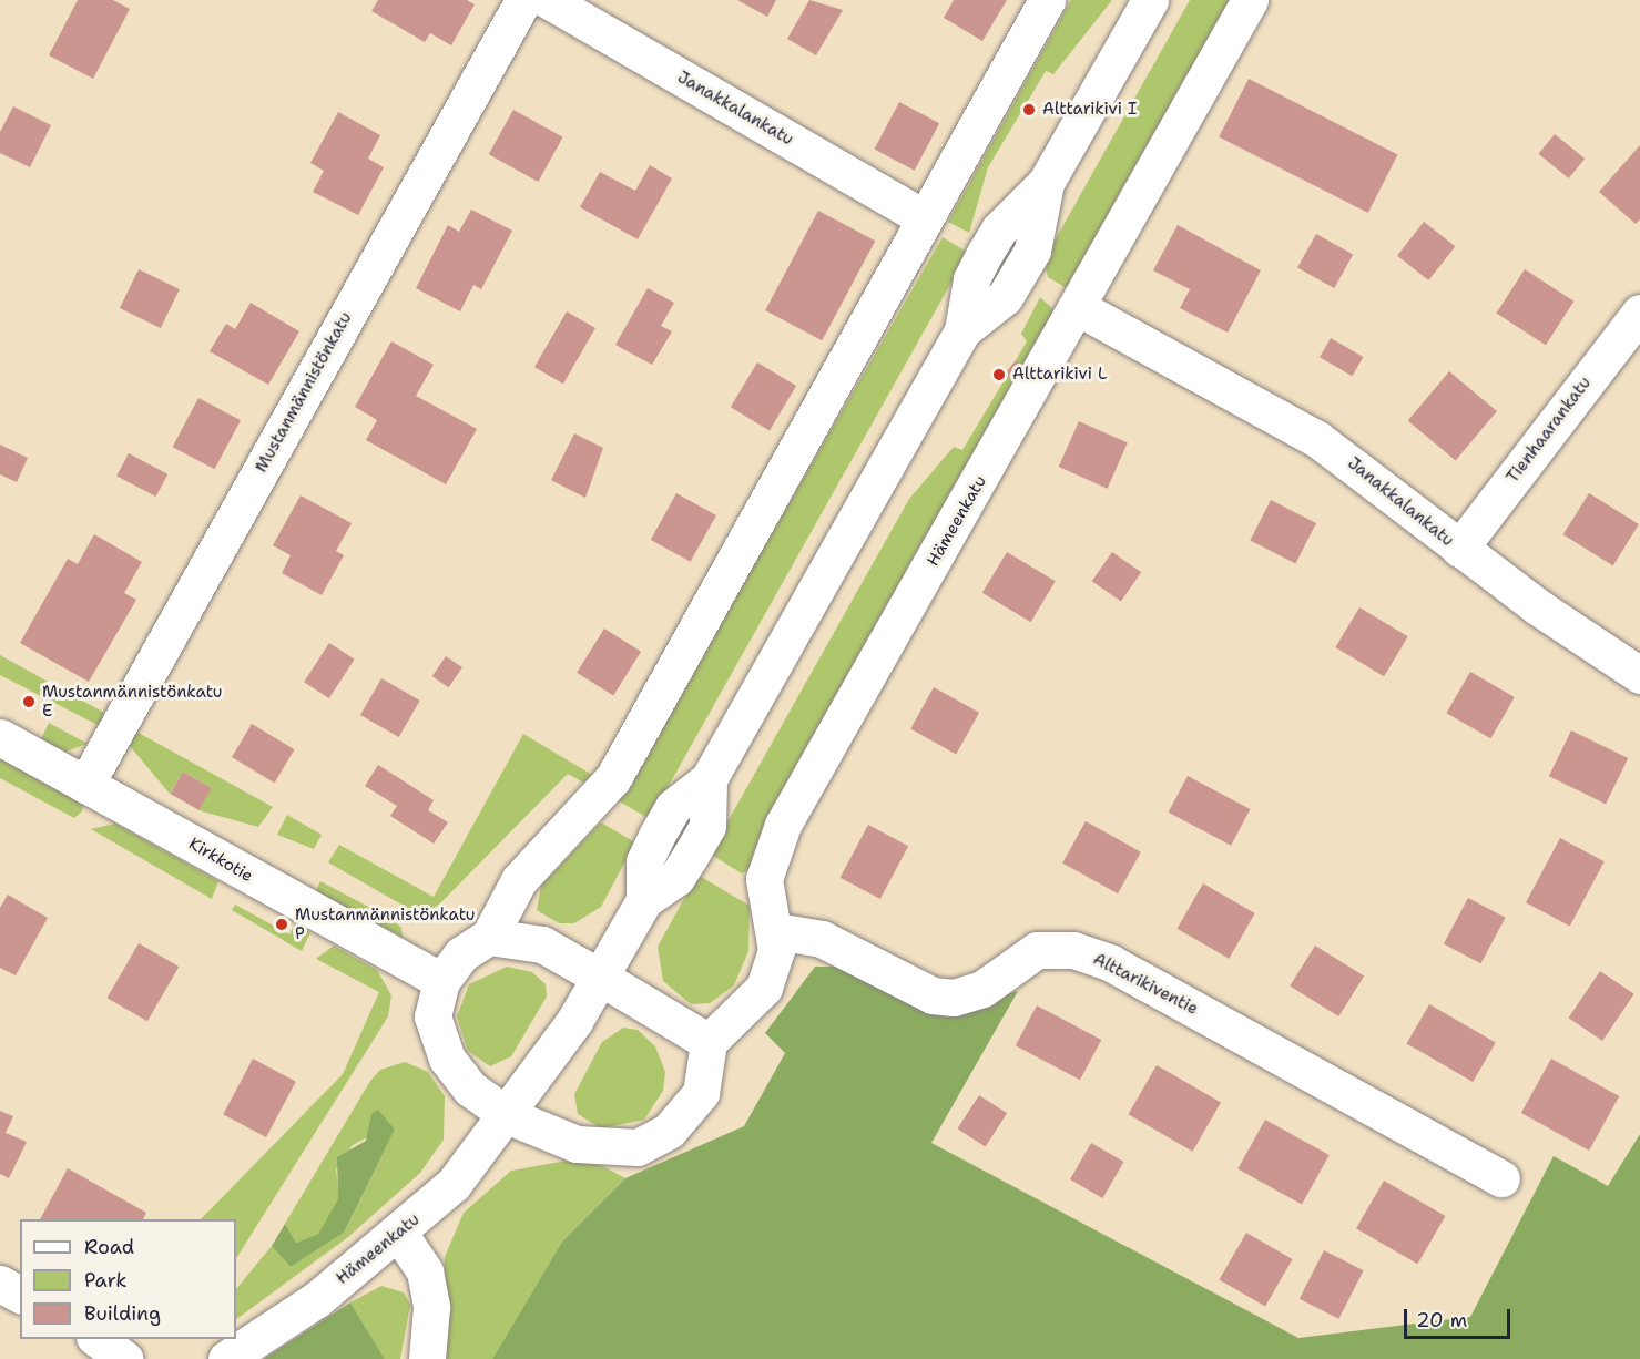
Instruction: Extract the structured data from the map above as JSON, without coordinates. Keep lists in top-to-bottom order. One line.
{"streets":{"street":["Janakkalankatu","Mustanmännistönkatu","Tienhaarankatu","Hämeenkatu","Kirkkotie","Alttarikiventie"]},"crossings":[["Janakkalankatu","Tienhaarankatu"],["Janakkalankatu","Hämeenkatu"],["Mustanmännistönkatu","Kirkkotie"],["Hämeenkatu","Alttarikiventie"]],"places":["Alttarikivi I","Alttarikivi L","Mustanmännistönkatu E","Mustanmännistönkatu P"],"legend":["Road","Park","Building"],"scale_bar":"20 m"}
